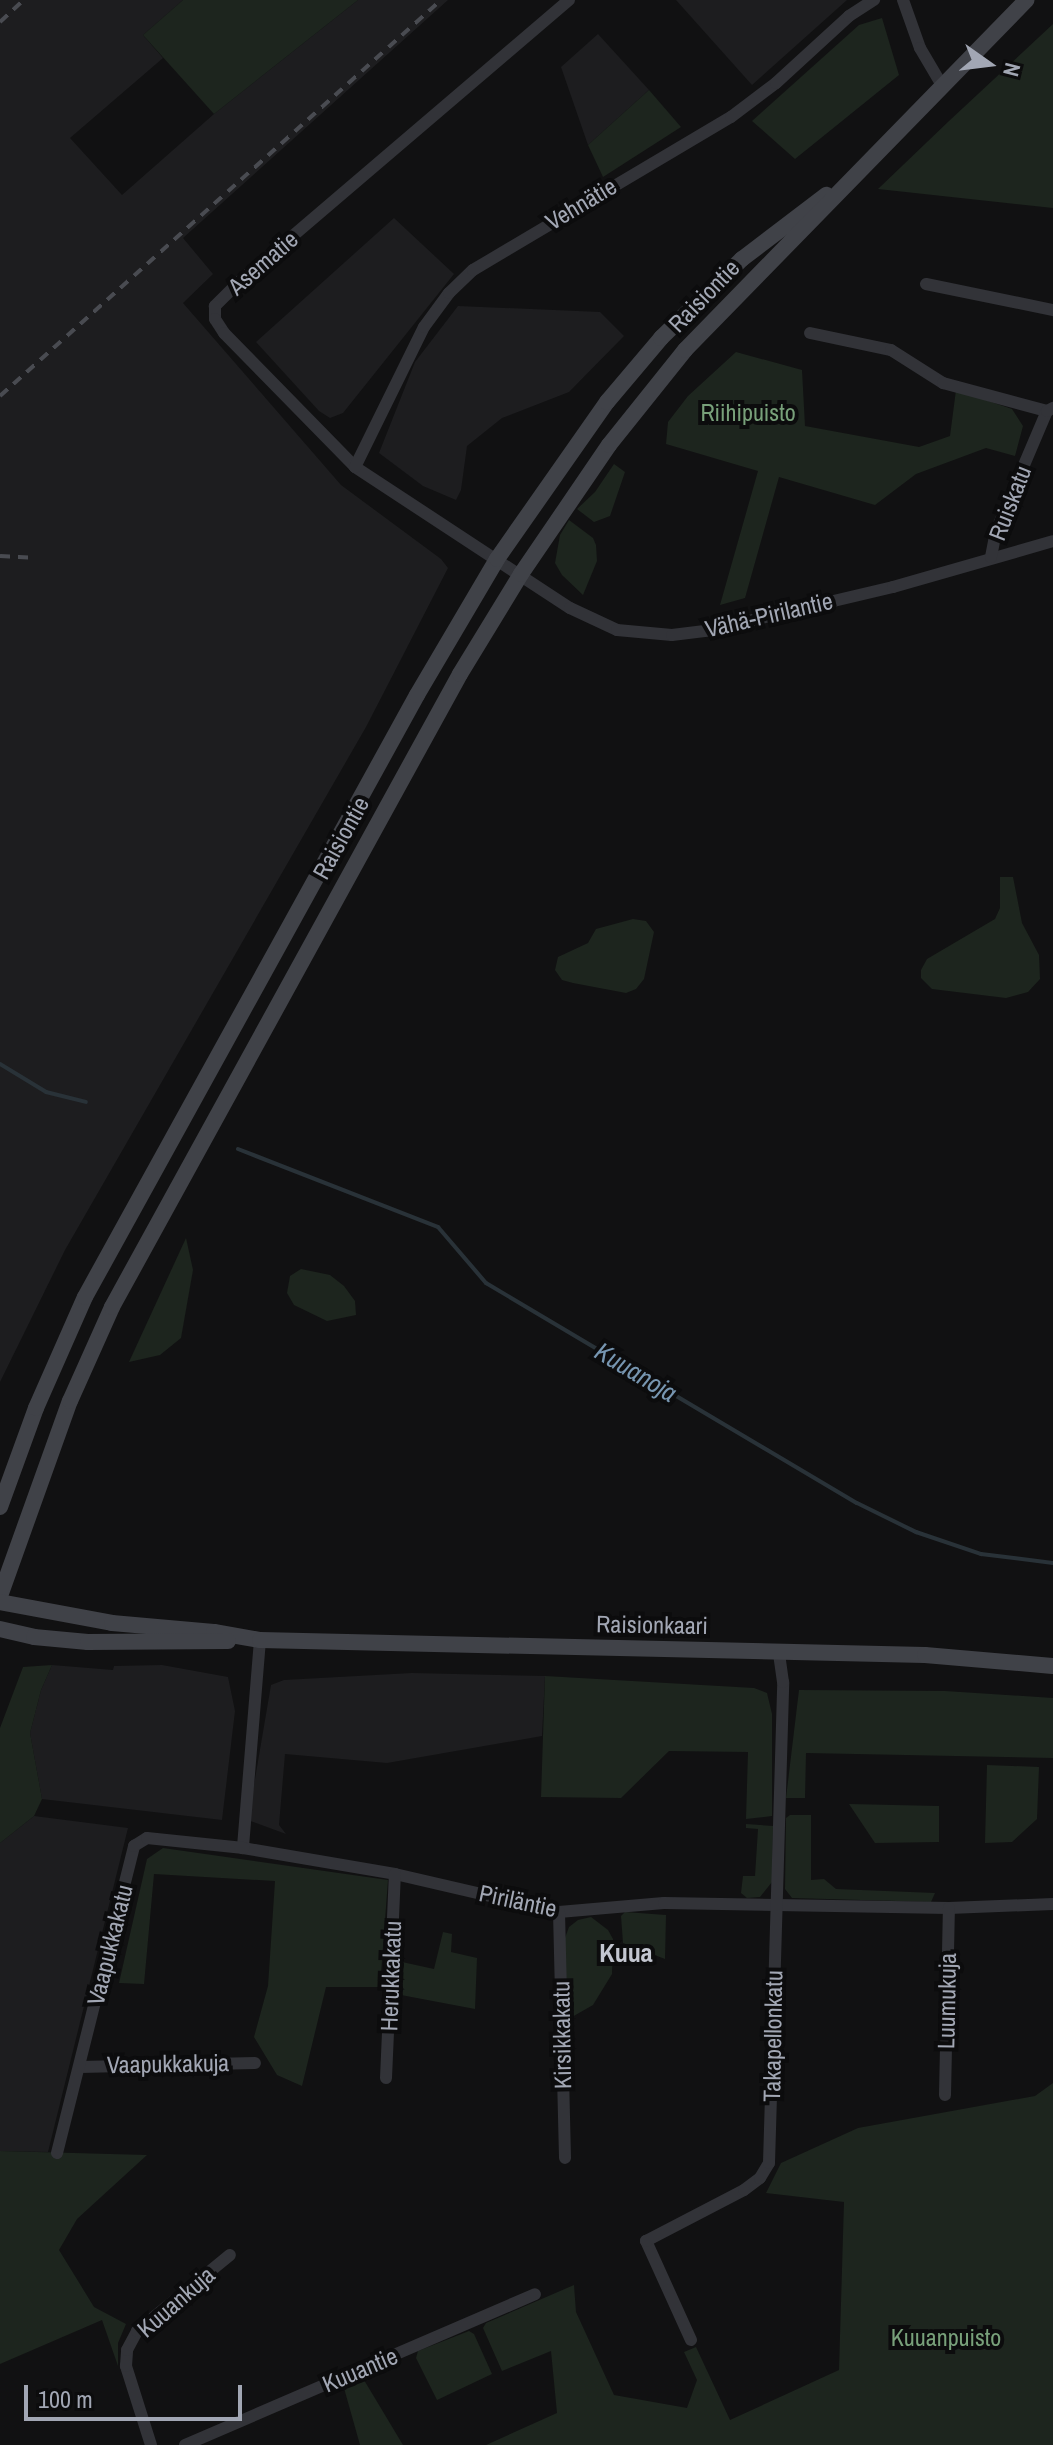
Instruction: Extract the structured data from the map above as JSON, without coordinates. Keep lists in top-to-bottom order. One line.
{"streets":{"main road":["Raisiontie","Raisionkaari"],"street":["Vehnätie","Asematie","Ruiskatu","Vähä-Pirilantie","Piriläntie","Vaapukkakatu","Herukkakatu","Luumukuja","Kirsikkakatu","Takapellonkatu","Vaapukkakuja","Kuuankuja","Kuuantie"]},"crossings":[["Vehnätie","Asematie"],["Asematie","Raisiontie"],["Asematie","Vähä-Pirilantie"],["Raisiontie","Vähä-Pirilantie"],["Ruiskatu","Vähä-Pirilantie"],["Raisionkaari","Takapellonkatu"],["Piriläntie","Vaapukkakatu"],["Piriläntie","Herukkakatu"],["Piriläntie","Luumukuja"],["Piriläntie","Kirsikkakatu"],["Piriläntie","Takapellonkatu"],["Vaapukkakatu","Vaapukkakuja"]],"districts":["Kuua"],"water":["Kuuanoja"],"parks":["Riihipuisto","Kuuanpuisto"],"scale_bar":"100 m","north":"right"}
